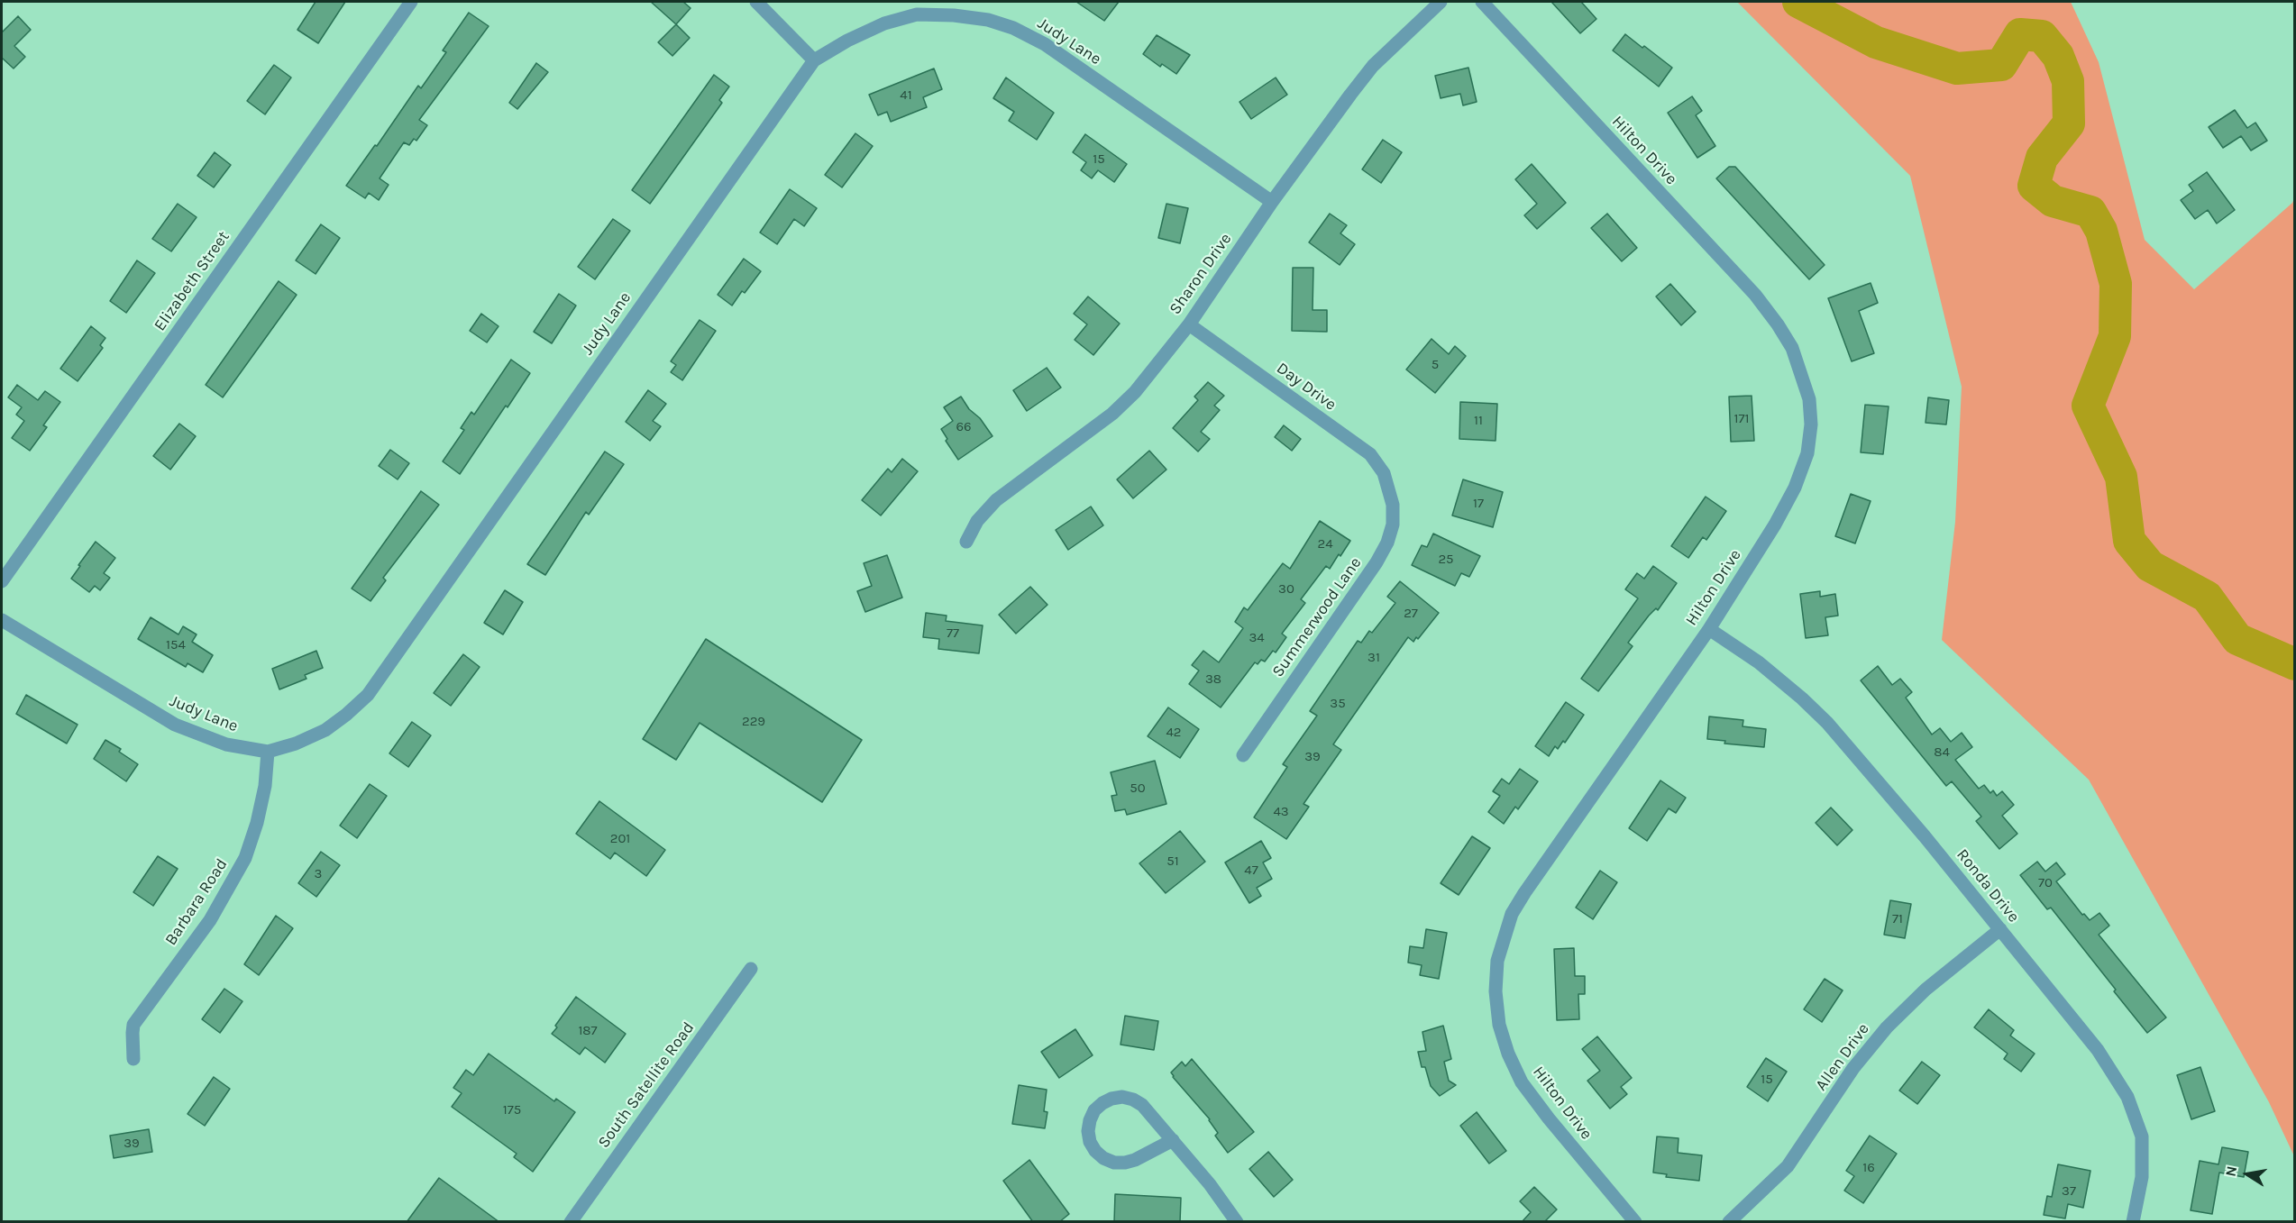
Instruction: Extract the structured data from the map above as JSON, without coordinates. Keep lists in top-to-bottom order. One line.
{"streets":{"street":["Judy Lane","Hilton Drive","Sharon Drive","Elizabeth Street","Day Drive","Summerwood Lane","Ronda Drive","Barbara Road","Allen Drive","South Satellite Road"]},"crossings":[["Judy Lane","Sharon Drive"],["Judy Lane","Barbara Road"],["Hilton Drive","Ronda Drive"],["Sharon Drive","Day Drive"],["Day Drive","Summerwood Lane"],["Ronda Drive","Allen Drive"]],"house_numbers":["41","15","5","171","11","66","17","24","25","30","27","77","34","154","31","38","35","229","42","84","39","50","43","201","51","47","3","70","71","187","15","175","39","16","37"],"north":"left"}
